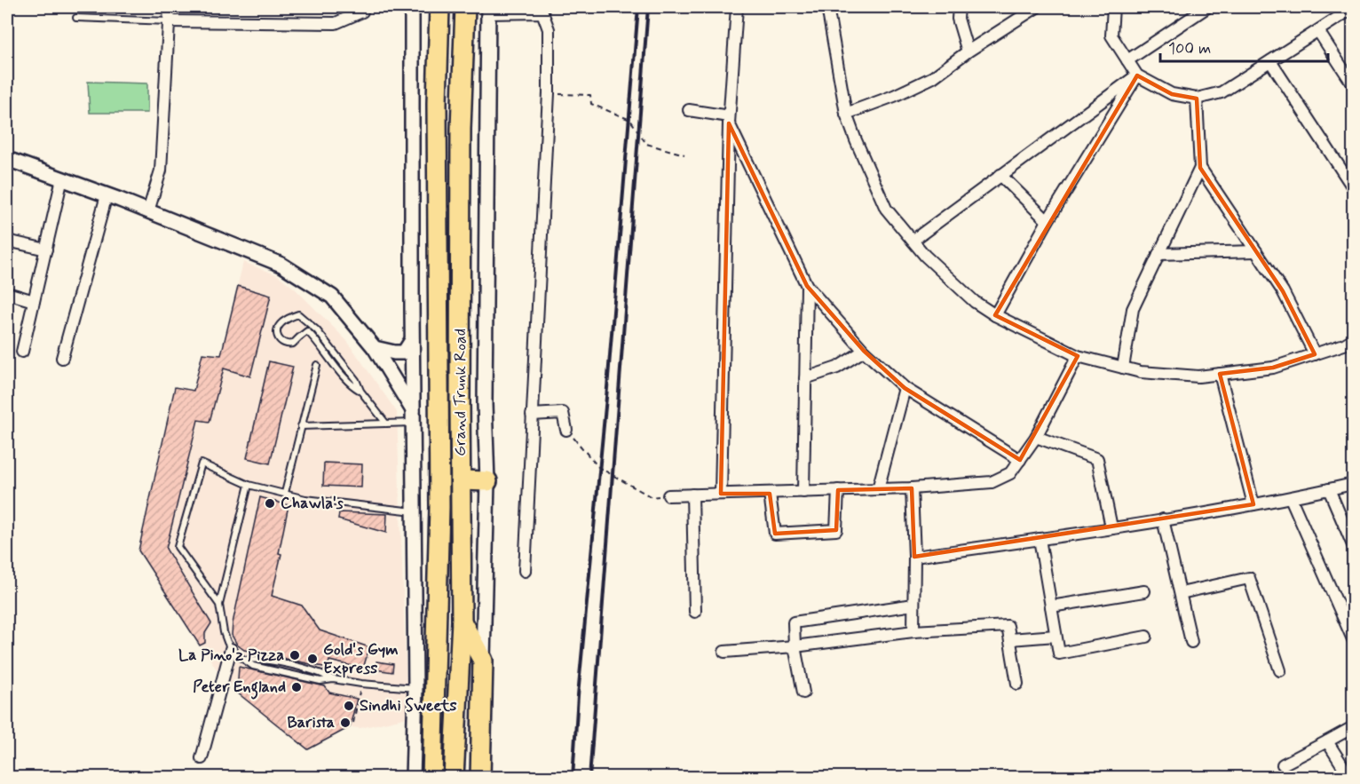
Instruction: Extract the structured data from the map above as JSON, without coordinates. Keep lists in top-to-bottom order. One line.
{"streets":{"highway":["Grand Trunk Road"]},"places":["Chawla's","La Pino'z Pizza","Gold's Gym Express","Peter England","Sindhi Sweets","Barista"],"scale_bar":"100 m"}
